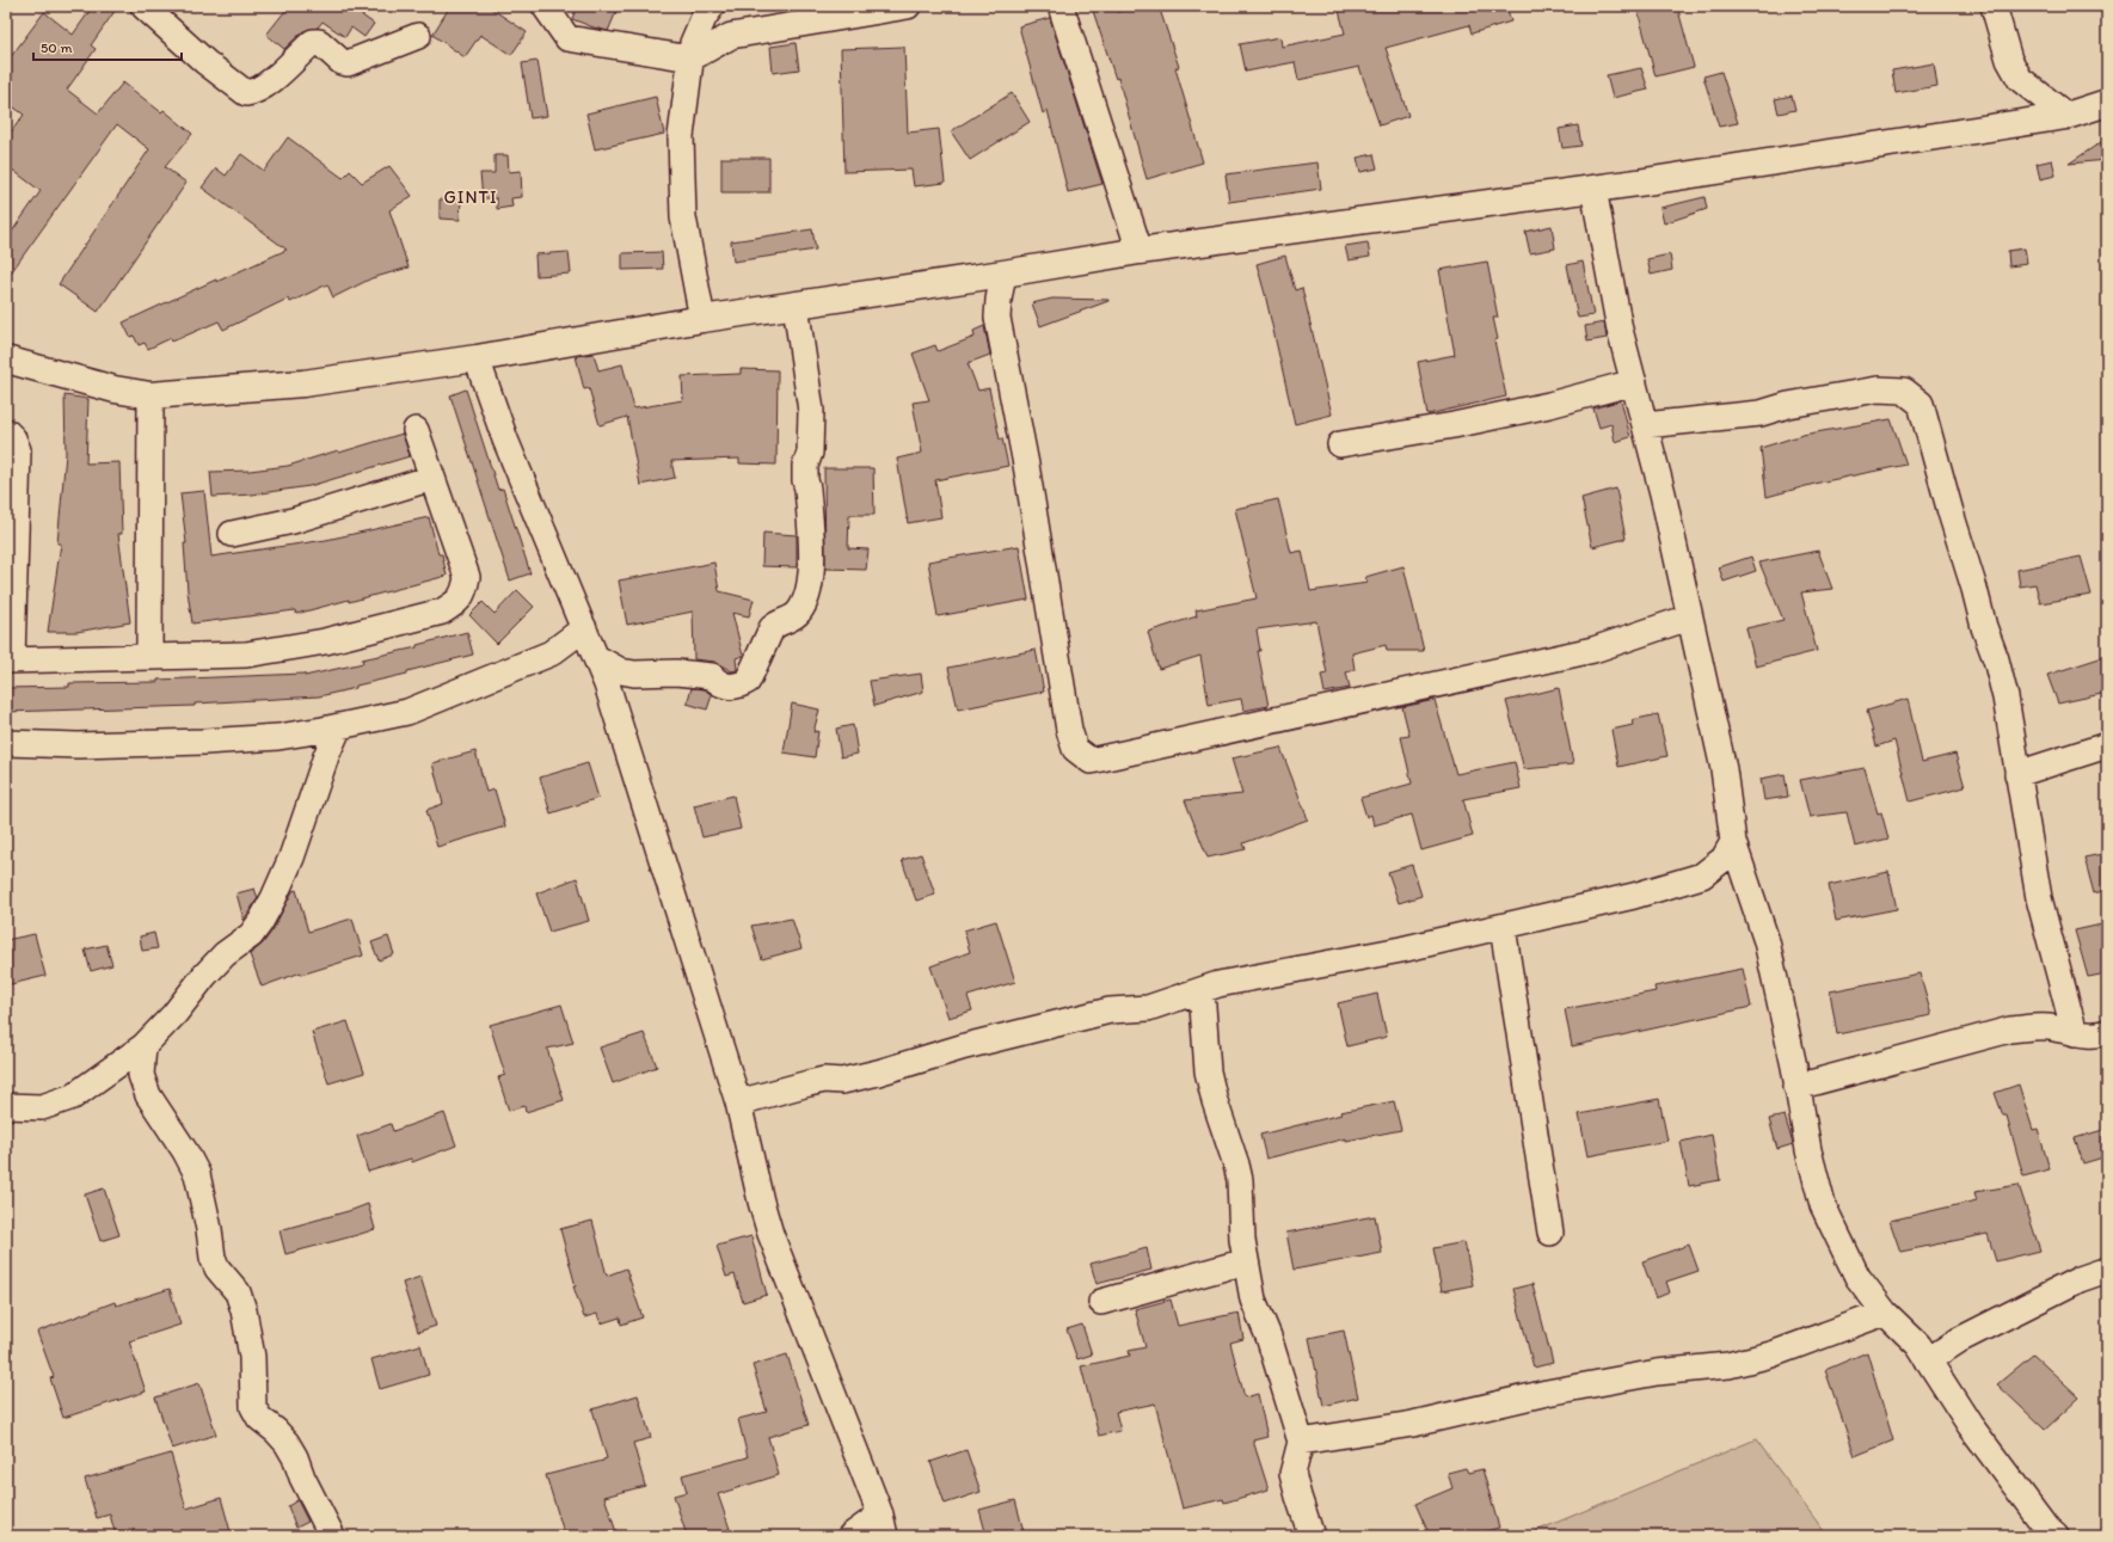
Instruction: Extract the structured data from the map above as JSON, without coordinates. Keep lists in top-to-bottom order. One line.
{"districts":["GINTI"],"scale_bar":"50 m"}
